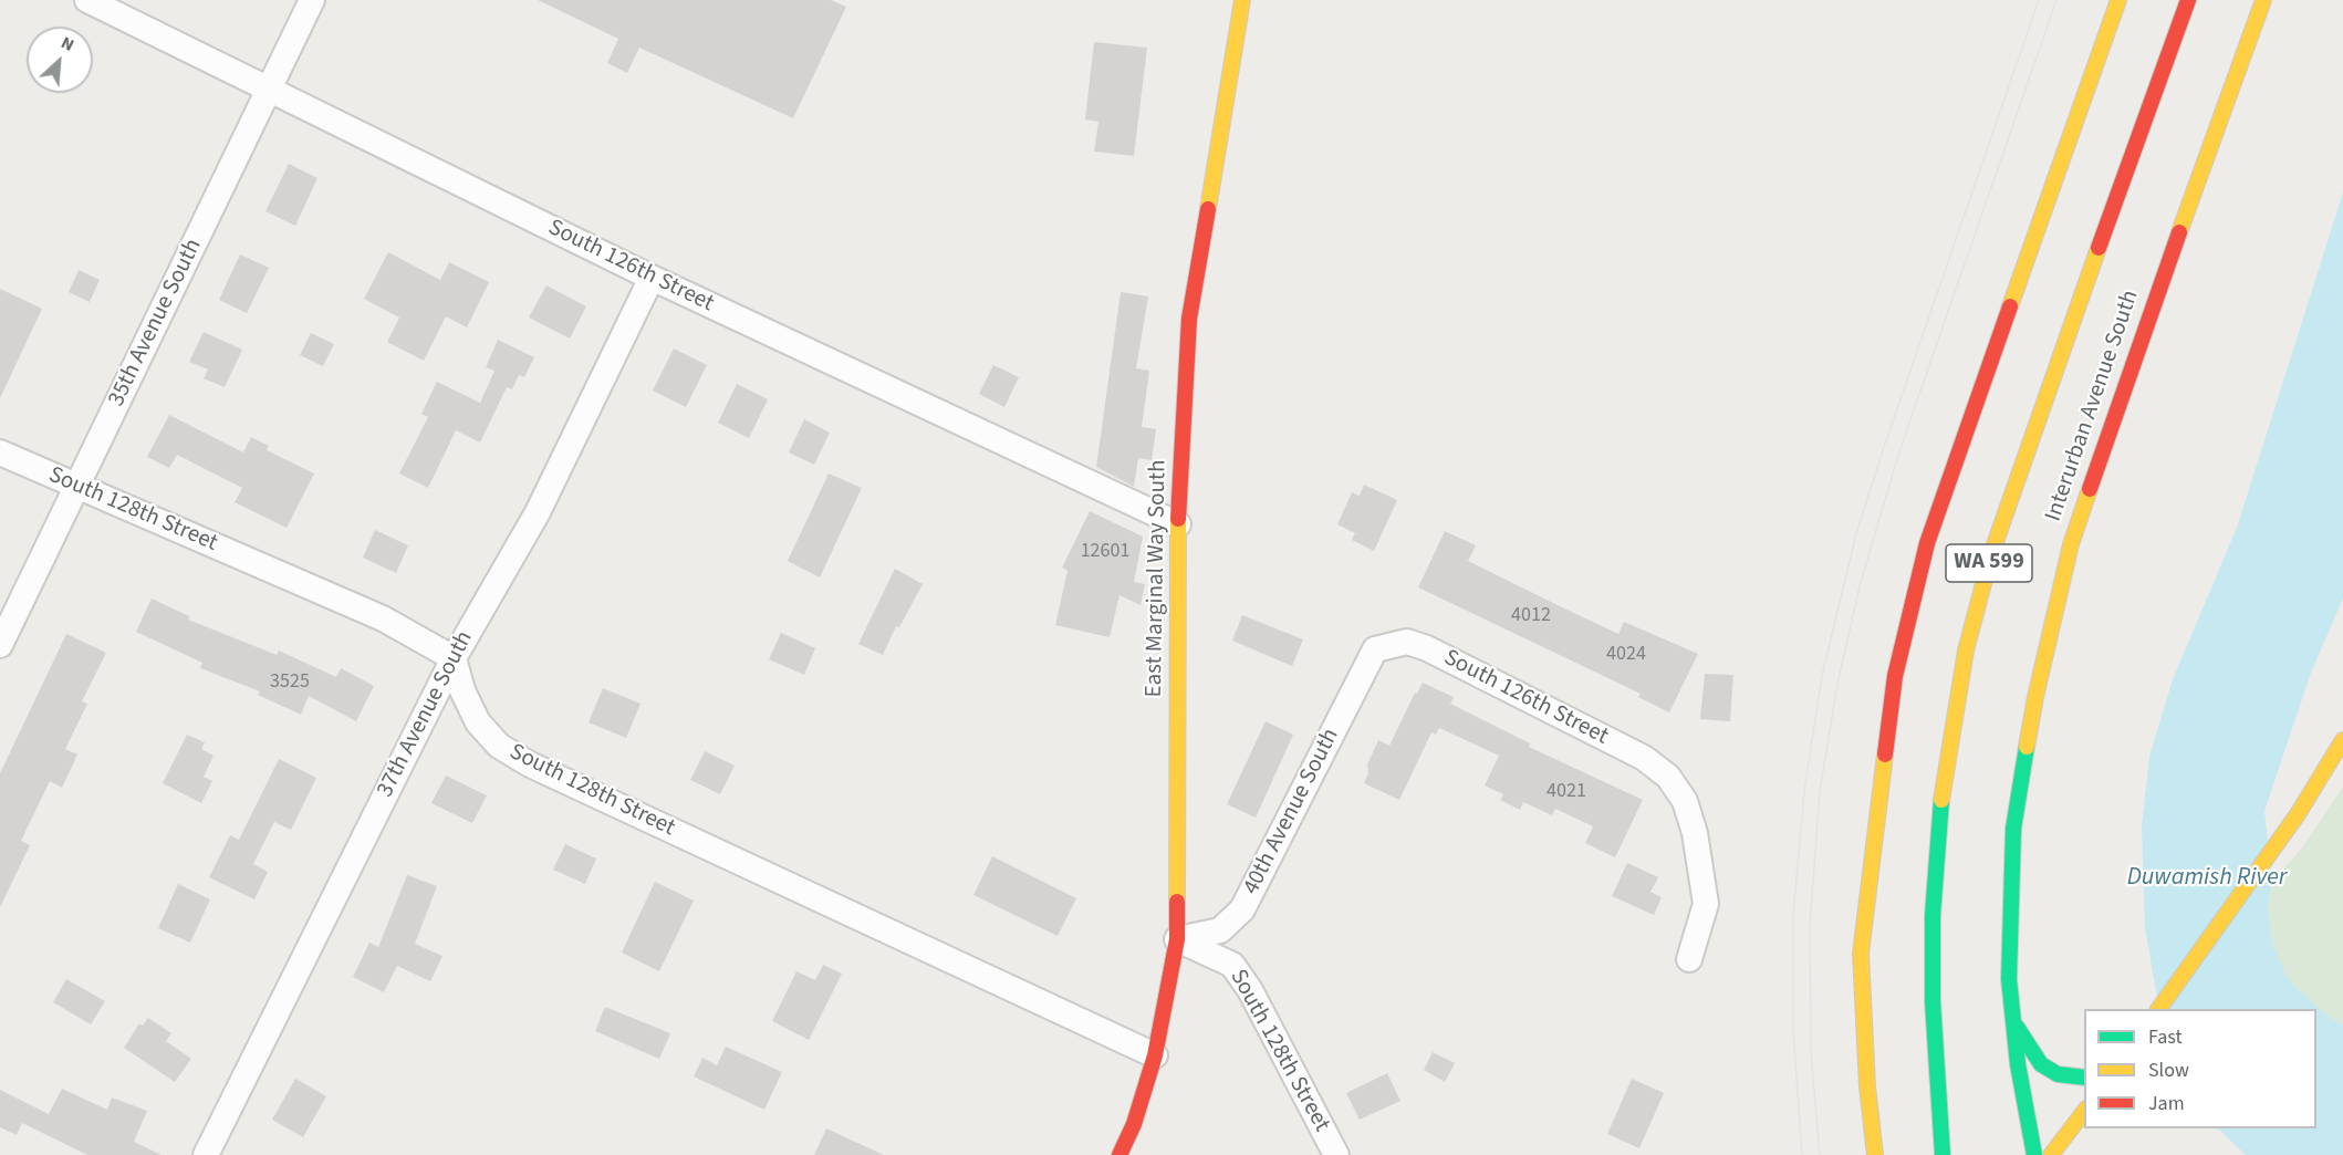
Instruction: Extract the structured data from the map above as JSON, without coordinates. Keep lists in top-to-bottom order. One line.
{"streets":{"main road":["Interurban Avenue South","WA 599","East Marginal Way South"],"street":["South 126th Street","35th Avenue South","South 128th Street","37th Avenue South","40th Avenue South"]},"crossings":[["South 126th Street","35th Avenue South"],["South 126th Street","East Marginal Way South"],["South 126th Street","37th Avenue South"],["South 126th Street","40th Avenue South"],["35th Avenue South","South 128th Street"],["South 128th Street","East Marginal Way South"],["South 128th Street","37th Avenue South"],["South 128th Street","40th Avenue South"],["East Marginal Way South","40th Avenue South"]],"water":["Duwamish River"],"house_numbers":["12601","4012","4024","3525","4021"],"legend":["Fast","Slow","Jam"],"north":"top right"}
